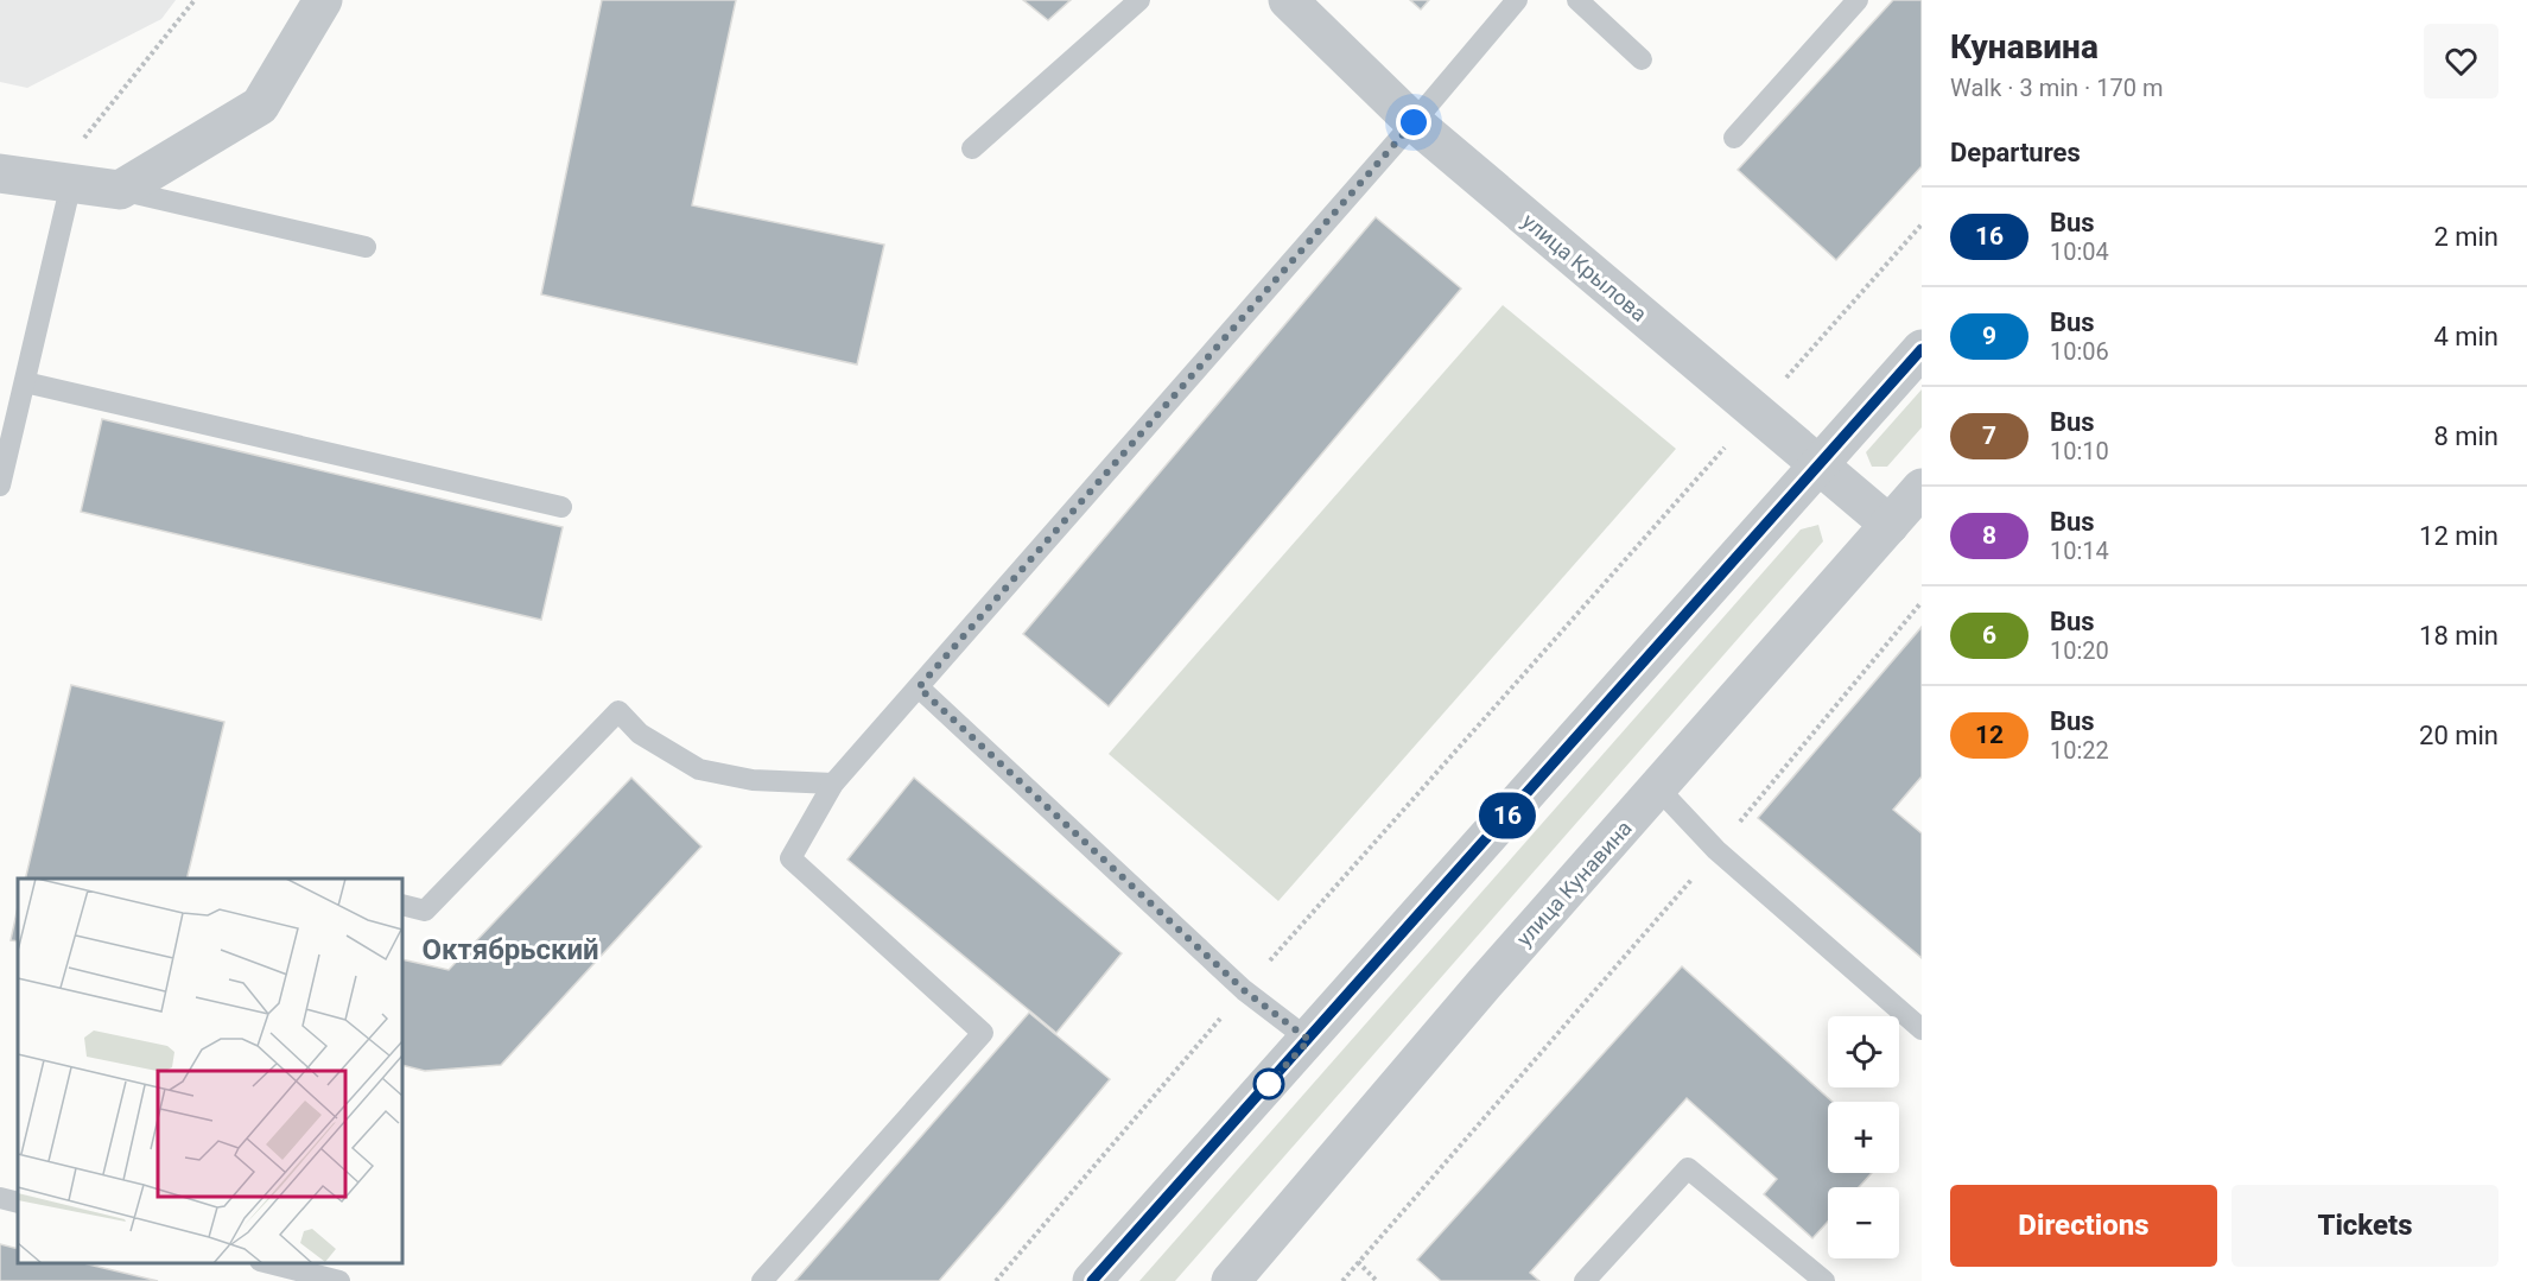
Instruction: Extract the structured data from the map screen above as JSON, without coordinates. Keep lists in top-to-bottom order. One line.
{"streets":{"street":["улица Крылова","улица Кунавина"]},"crossings":[["улица Крылова","улица Кунавина"]],"districts":["Октябрьский"],"lines":["bus line 16"],"page":{"on_map":"16","heading":[["Кунавина","Walk · 3 min · 170 m"],"Departures"],"list":[{"mark":"16","name":"Bus","note":"10:04","value":"2 min"},{"mark":"9","name":"Bus","note":"10:06","value":"4 min"},{"mark":"7","name":"Bus","note":"10:10","value":"8 min"},{"mark":"8","name":"Bus","note":"10:14","value":"12 min"},{"mark":"6","name":"Bus","note":"10:20","value":"18 min"},{"mark":"12","name":"Bus","note":"10:22","value":"20 min"}],"map_buttons":["+","−"],"buttons":["Directions","Tickets"]}}
